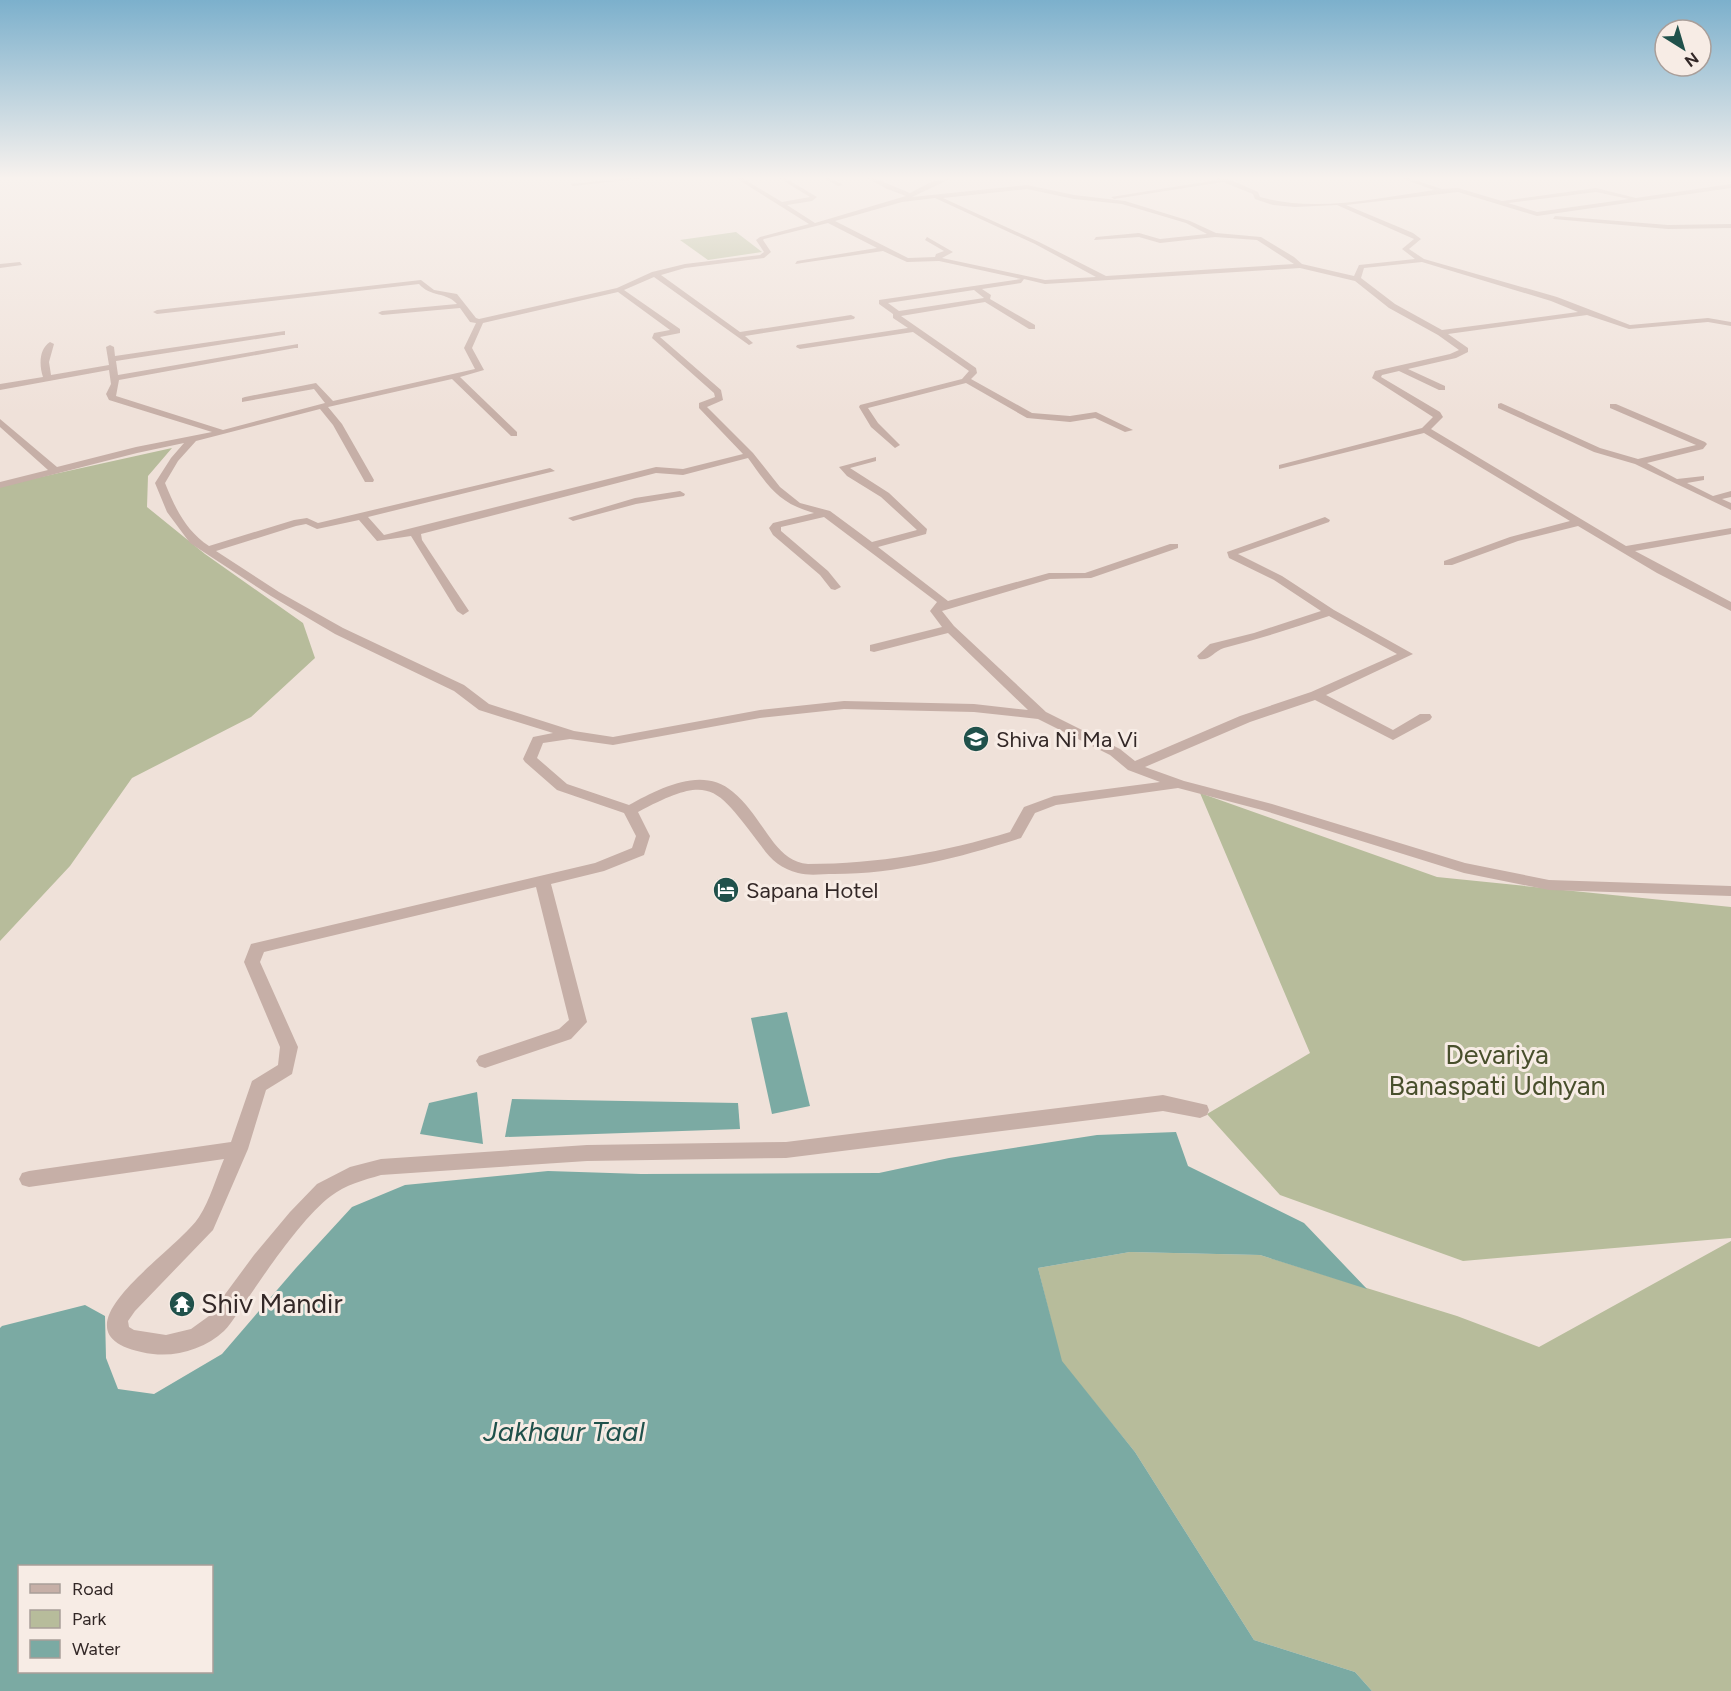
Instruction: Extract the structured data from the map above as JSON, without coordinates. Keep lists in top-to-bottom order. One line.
{"water":["Jakhaur Taal"],"parks":["Devariya Banaspati Udhyan"],"places":{"school or university":["Shiva Ni Ma Vi"],"hotel":["Sapana Hotel"],"temple":["Shiv Mandir"]},"legend":["Road","Park","Water"],"north":"bottom right"}
